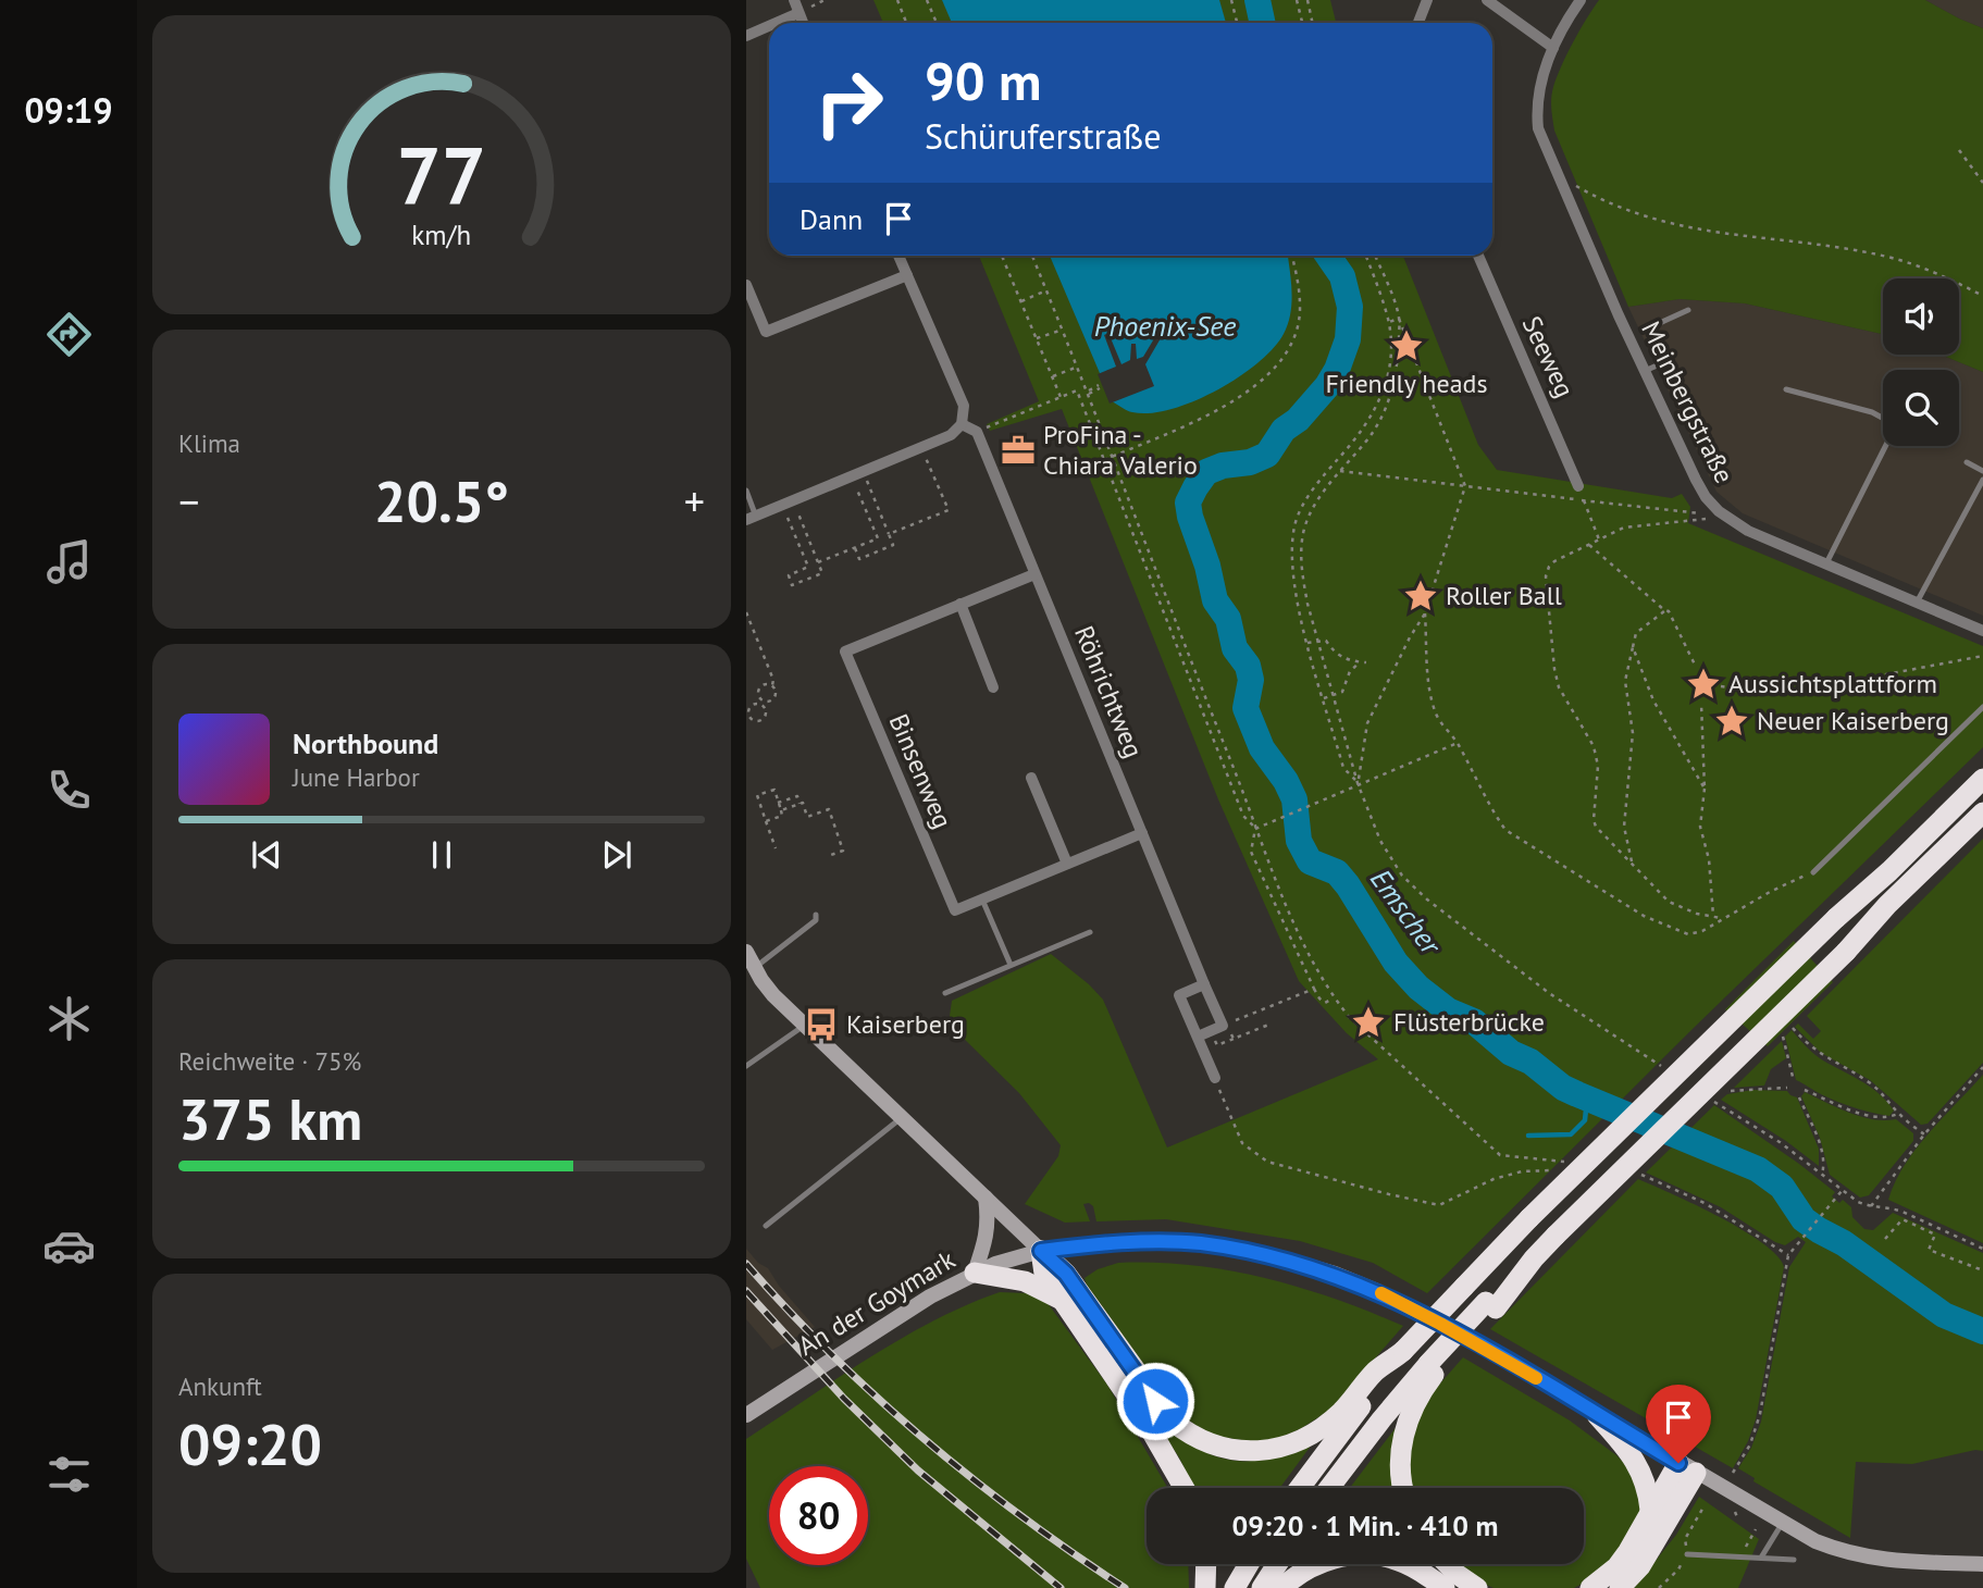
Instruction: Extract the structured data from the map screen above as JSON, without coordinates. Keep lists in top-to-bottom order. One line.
{"streets":{"main road":["An der Goymark"],"street":["Seeweg","Meinbergstraße","Röhrichtweg","Binsenweg"]},"crossings":[["Röhrichtweg","Binsenweg"]],"water":["Phoenix-See","Emscher"],"places":{"place":["Friendly heads","Roller Ball","Aussichtsplattform","Neuer Kaiserberg","Flüsterbrücke"],"office":["ProFina - Chiara Valerio"],"bus stop":["Kaiserberg"]},"page":{"tabs":"09:19","turn":["90 m","Schüruferstraße"],"then":"Dann","tile":["Klima",["Reichweite · 75%","375 km"],["Ankunft","09:20"]],"heat":["−","20.5°","+"],"song":["Northbound","June Harbor"],"limit":"80","trip":"09:20 · 1 Min. · 410 m","gauge":["77","km/h"]}}
